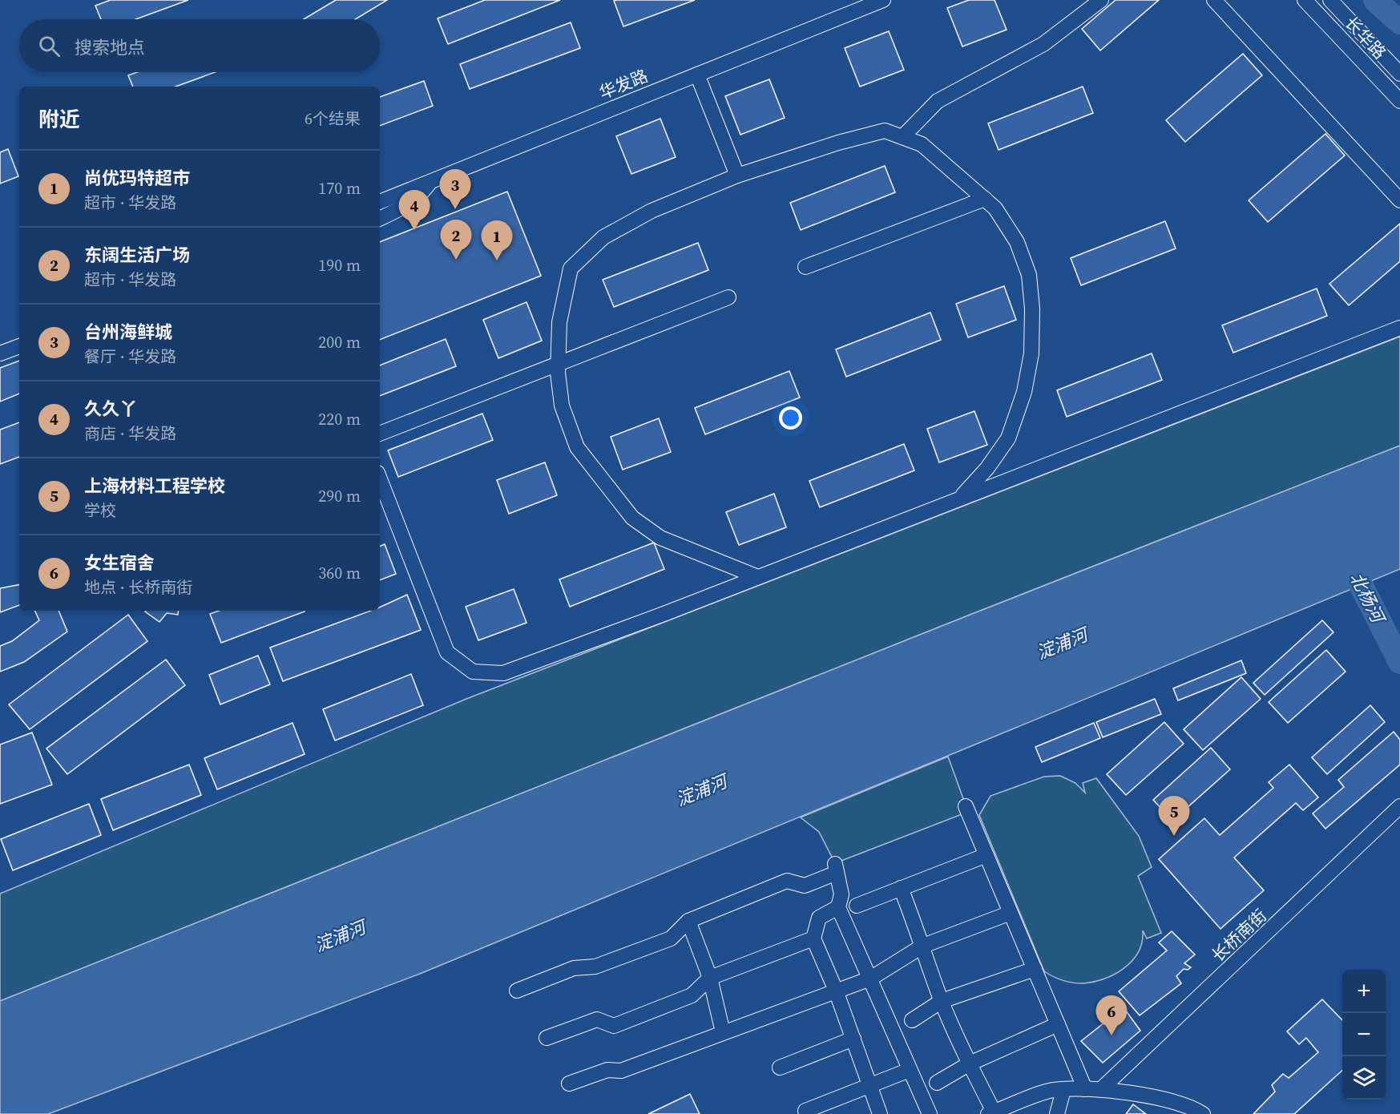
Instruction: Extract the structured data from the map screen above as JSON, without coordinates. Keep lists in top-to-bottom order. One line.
{"streets":{"street":["长华路","华发路","长桥南街"]},"water":["北杨河","淀浦河"],"page":{"search":"搜索地点","heading":["附近","6个结果"],"list":[{"mark":"1","name":"尚优玛特超市","note":"超市 · 华发路","value":"170 m"},{"mark":"2","name":"东阔生活广场","note":"超市 · 华发路","value":"190 m"},{"mark":"3","name":"台州海鲜城","note":"餐厅 · 华发路","value":"200 m"},{"mark":"4","name":"久久丫","note":"商店 · 华发路","value":"220 m"},{"mark":"5","name":"上海材料工程学校","note":"学校","value":"290 m"},{"mark":"6","name":"女生宿舍","note":"地点 · 长桥南街","value":"360 m"}],"pins":["3","4","2","1","5","6"],"map_buttons":["+","−"]}}
